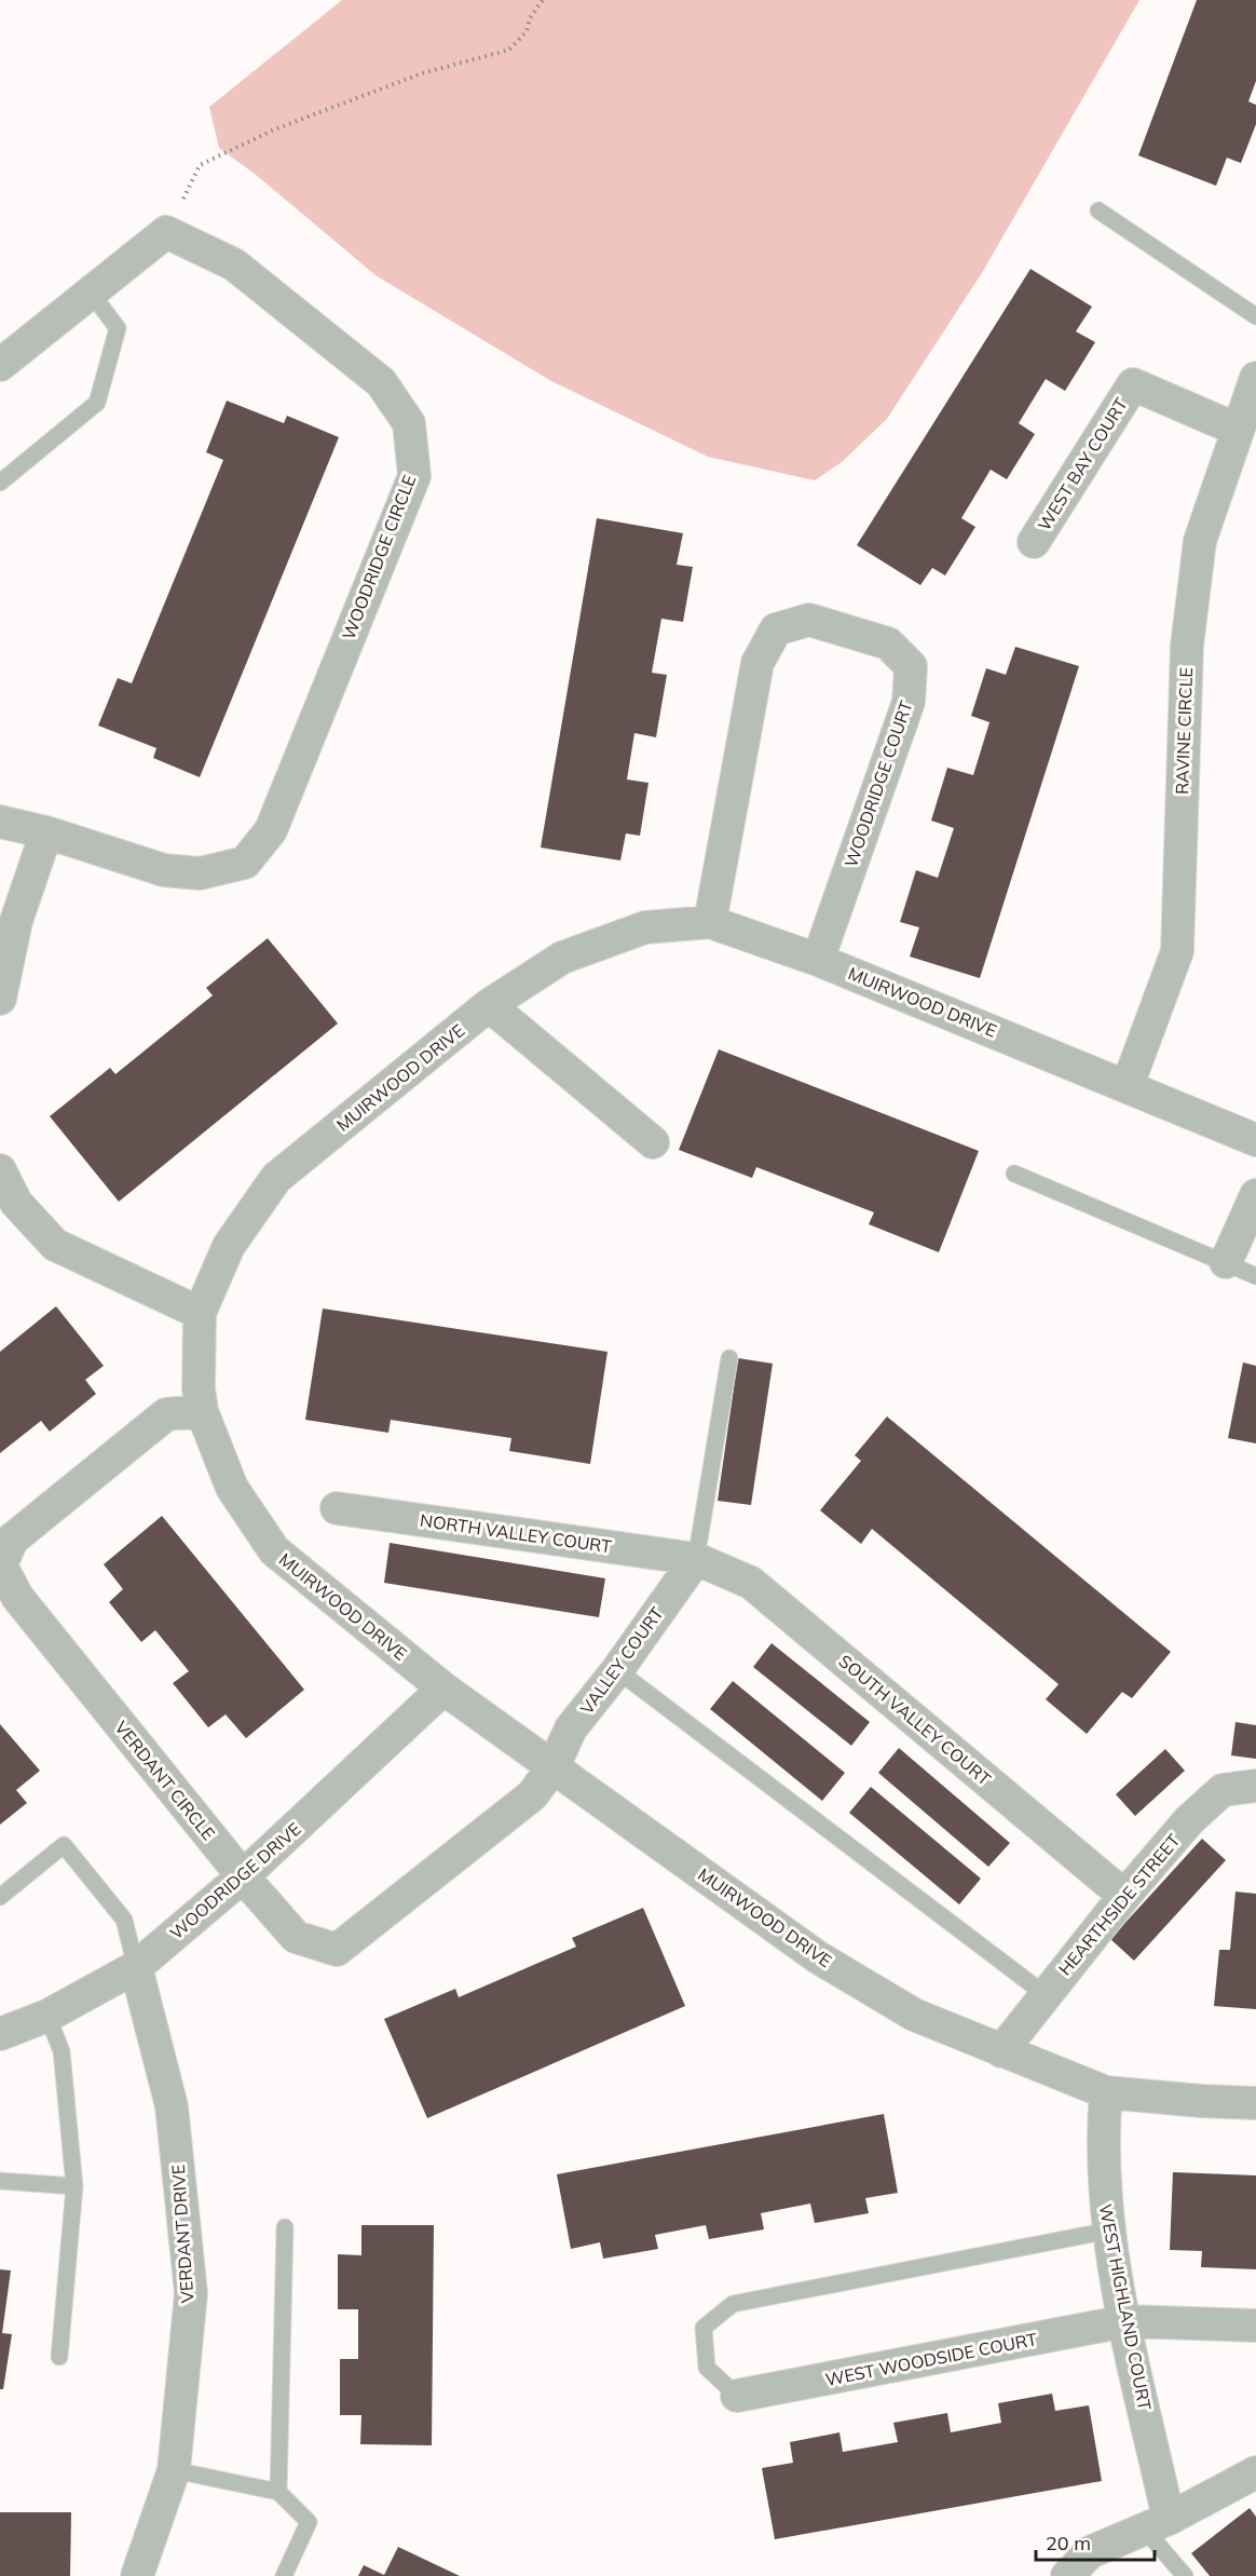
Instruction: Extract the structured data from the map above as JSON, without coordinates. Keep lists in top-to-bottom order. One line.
{"streets":{"street":["WEST BAY COURT","WOODRIDGE CIRCLE","RAVINE CIRCLE","WOODRIDGE COURT","MUIRWOOD DRIVE","NORTH VALLEY COURT","VALLEY COURT","SOUTH VALLEY COURT","VERDANT CIRCLE","WOODRIDGE DRIVE","HEARTHSIDE STREET","VERDANT DRIVE","WEST HIGHLAND COURT","WEST WOODSIDE COURT"]},"crossings":[["WEST BAY COURT","RAVINE CIRCLE"],["RAVINE CIRCLE","MUIRWOOD DRIVE"],["WOODRIDGE COURT","MUIRWOOD DRIVE"],["MUIRWOOD DRIVE","VALLEY COURT"],["MUIRWOOD DRIVE","VERDANT CIRCLE"],["MUIRWOOD DRIVE","WOODRIDGE DRIVE"],["MUIRWOOD DRIVE","HEARTHSIDE STREET"],["MUIRWOOD DRIVE","WEST HIGHLAND COURT"],["NORTH VALLEY COURT","VALLEY COURT"],["NORTH VALLEY COURT","SOUTH VALLEY COURT"],["VALLEY COURT","SOUTH VALLEY COURT"],["VALLEY COURT","VERDANT CIRCLE"],["SOUTH VALLEY COURT","HEARTHSIDE STREET"],["VERDANT CIRCLE","WOODRIDGE DRIVE"],["WOODRIDGE DRIVE","VERDANT DRIVE"],["WEST HIGHLAND COURT","WEST WOODSIDE COURT"]],"scale_bar":"20 m"}
